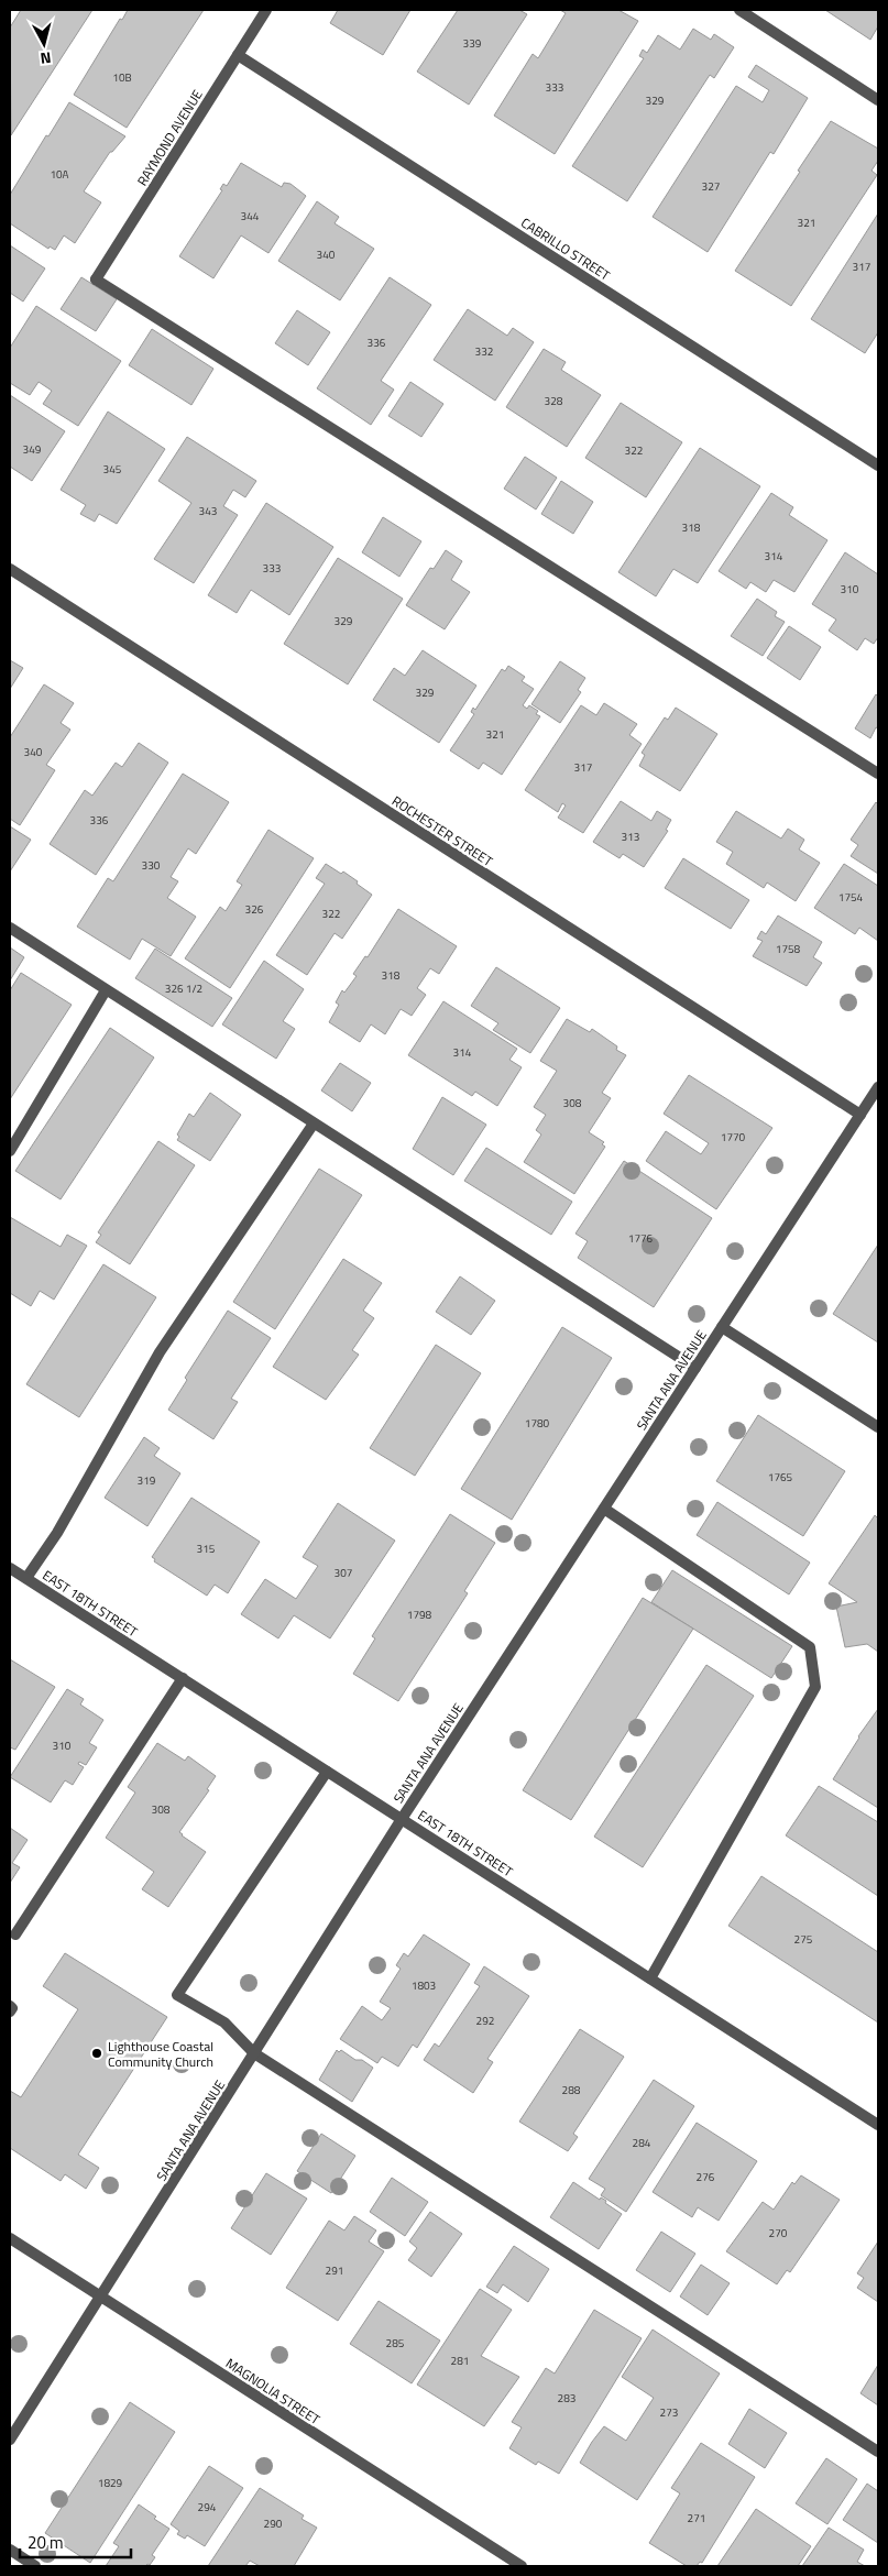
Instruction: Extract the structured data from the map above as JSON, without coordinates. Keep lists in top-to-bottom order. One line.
{"streets":{"street":["RAYMOND AVENUE","CABRILLO STREET","ROCHESTER STREET","SANTA ANA AVENUE","EAST 18TH STREET","MAGNOLIA STREET"]},"crossings":[["RAYMOND AVENUE","CABRILLO STREET"],["ROCHESTER STREET","SANTA ANA AVENUE"],["SANTA ANA AVENUE","EAST 18TH STREET"],["SANTA ANA AVENUE","MAGNOLIA STREET"]],"places":["Lighthouse Coastal Community Church"],"house_numbers":["339","10B","333","329","10A","327","344","321","340","317","336","332","328","349","322","345","343","318","314","333","310","329","329","321","340","317","336","313","330","1754","326","322","1758","318","326 1/2","314","308","1770","1776","1780","1765","319","315","307","1798","310","308","275","1803","292","288","284","276","270","291","285","281","283","273","1829","294","271","290"],"scale_bar":"20 m","north":"bottom"}
